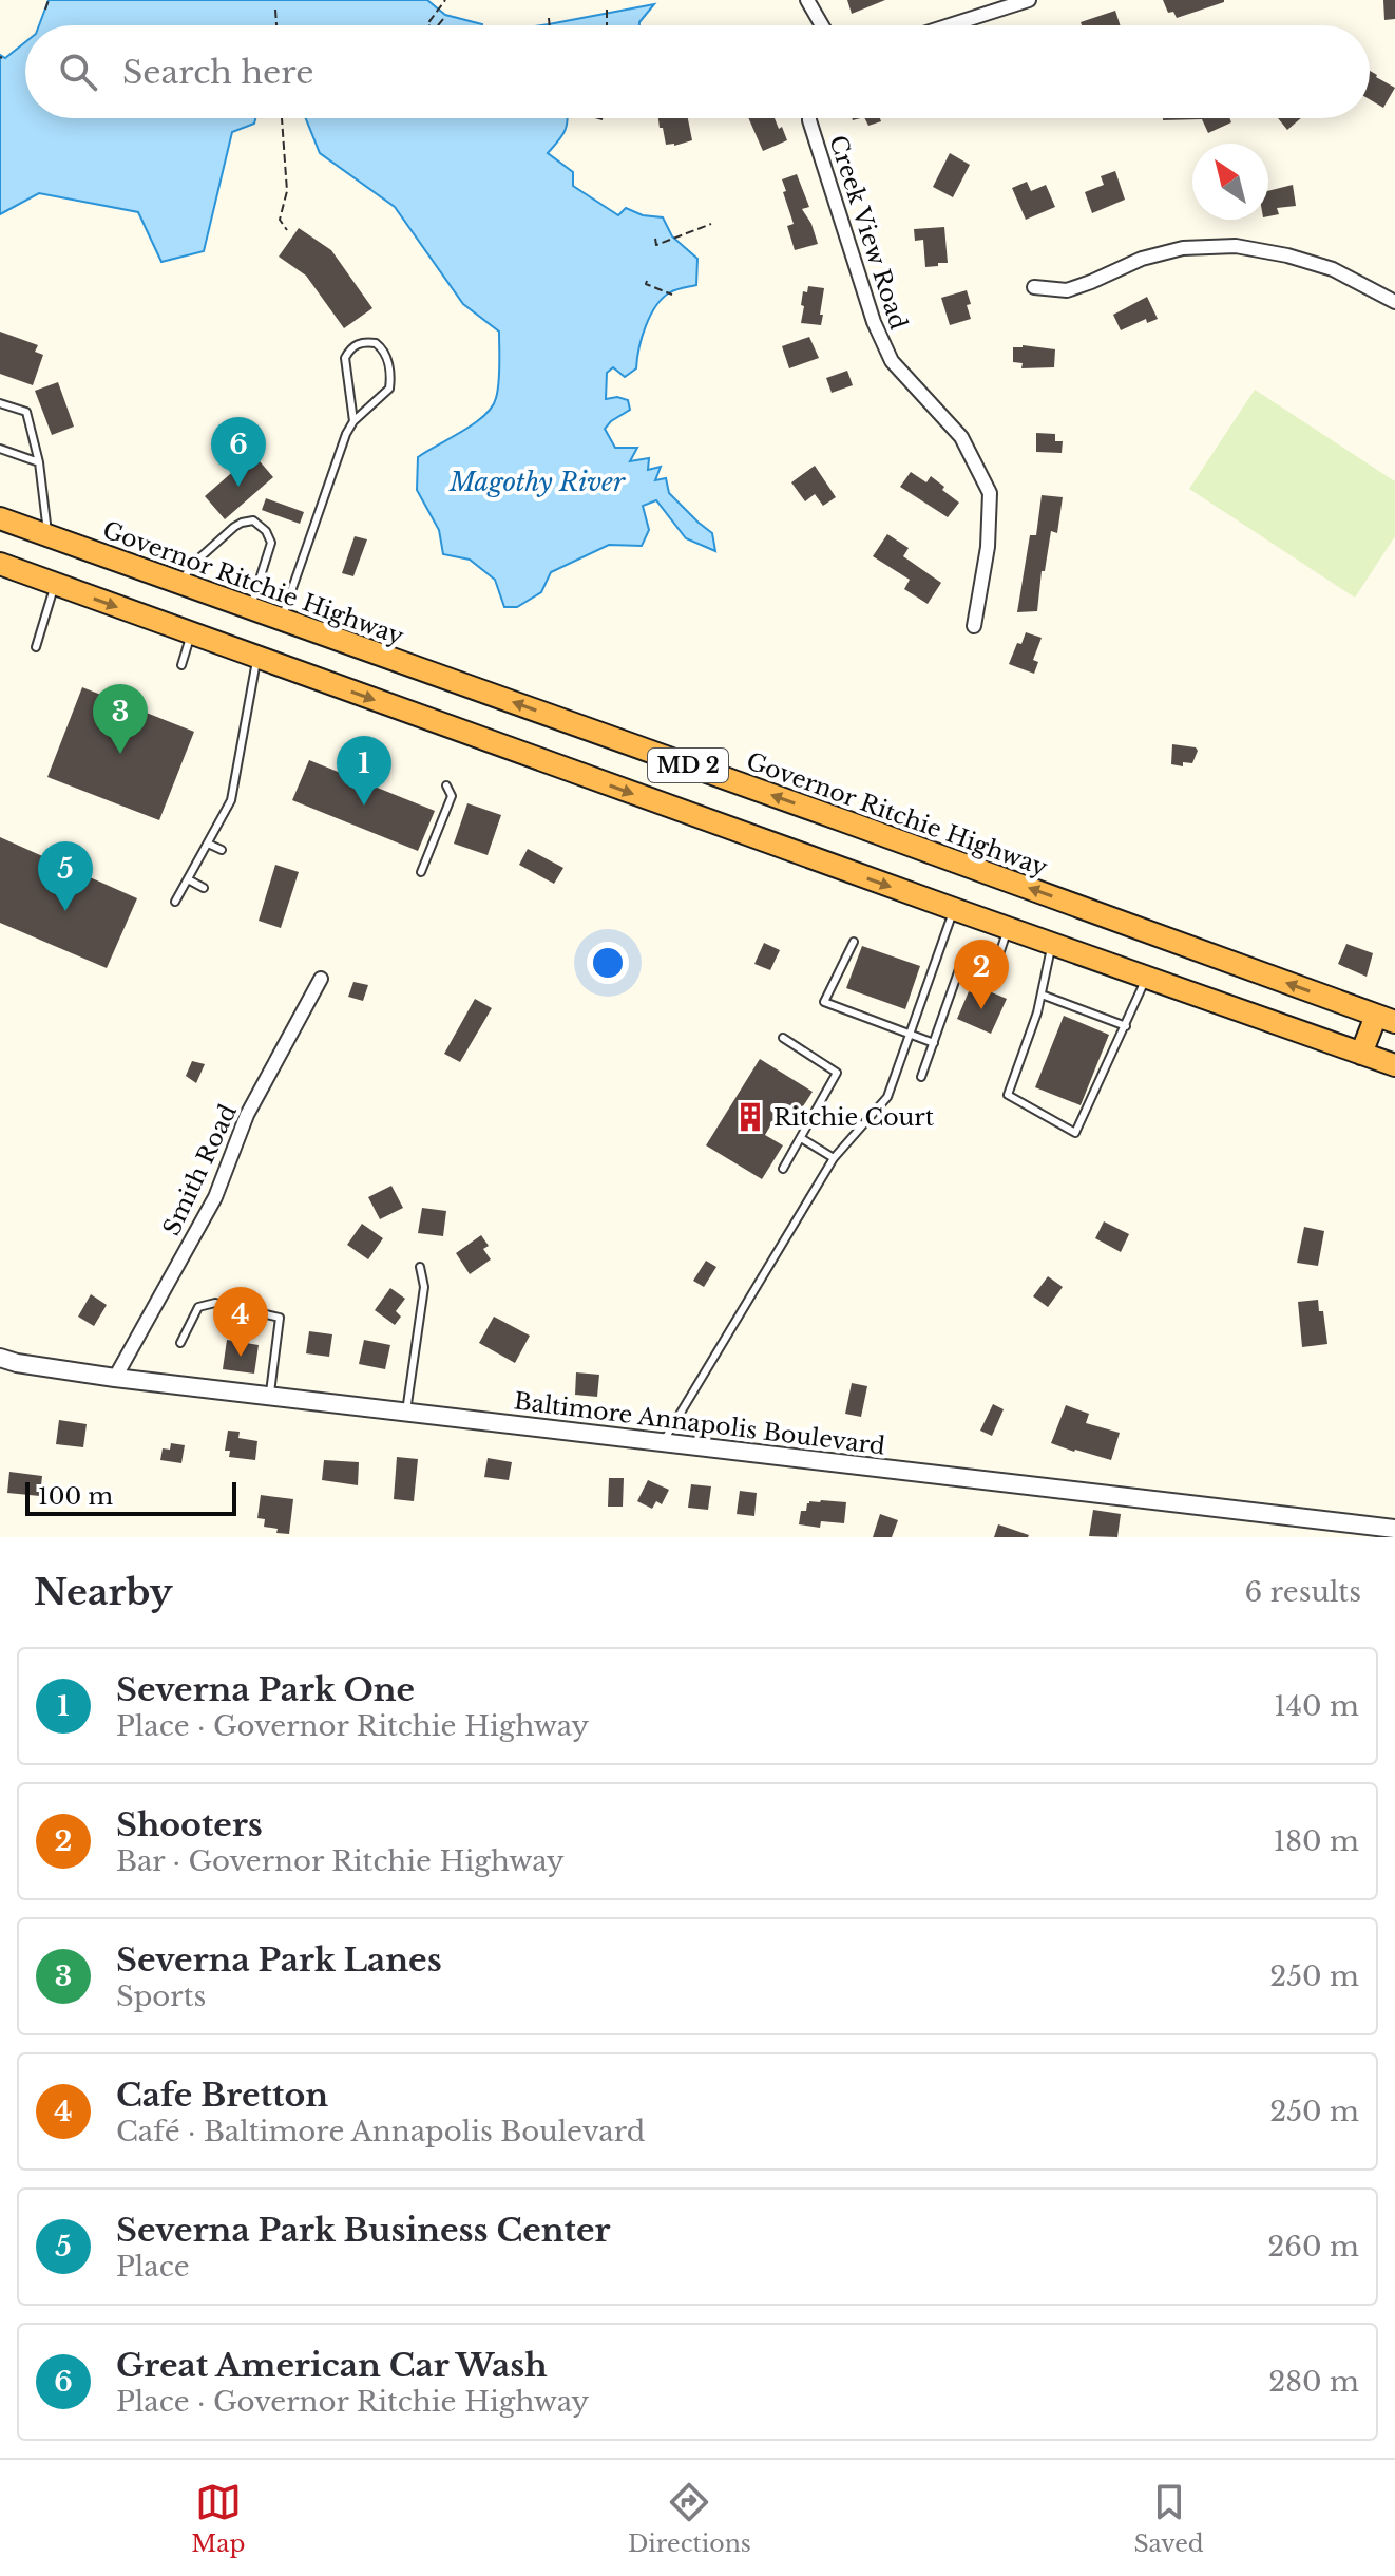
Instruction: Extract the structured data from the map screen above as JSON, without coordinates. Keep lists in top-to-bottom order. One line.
{"streets":{"highway":["Governor Ritchie Highway","MD 2"],"street":["Creek View Road","Smith Road","Baltimore Annapolis Boulevard"]},"crossings":[["Smith Road","Baltimore Annapolis Boulevard"]],"water":["Magothy River"],"places":{"building":["Ritchie Court"]},"scale_bar":"100 m","north":"top left","page":{"search":"Search here","pins":["6","3","1","5","2","4"],"scale":"100 m","heading":["Nearby","6 results"],"list":[{"mark":"1","name":"Severna Park One","note":"Place · Governor Ritchie Highway","value":"140 m"},{"mark":"2","name":"Shooters","note":"Bar · Governor Ritchie Highway","value":"180 m"},{"mark":"3","name":"Severna Park Lanes","note":"Sports","value":"250 m"},{"mark":"4","name":"Cafe Bretton","note":"Café · Baltimore Annapolis Boulevard","value":"250 m"},{"mark":"5","name":"Severna Park Business Center","note":"Place","value":"260 m"},{"mark":"6","name":"Great American Car Wash","note":"Place · Governor Ritchie Highway","value":"280 m"}],"nav":["Map","Directions","Saved"]}}
